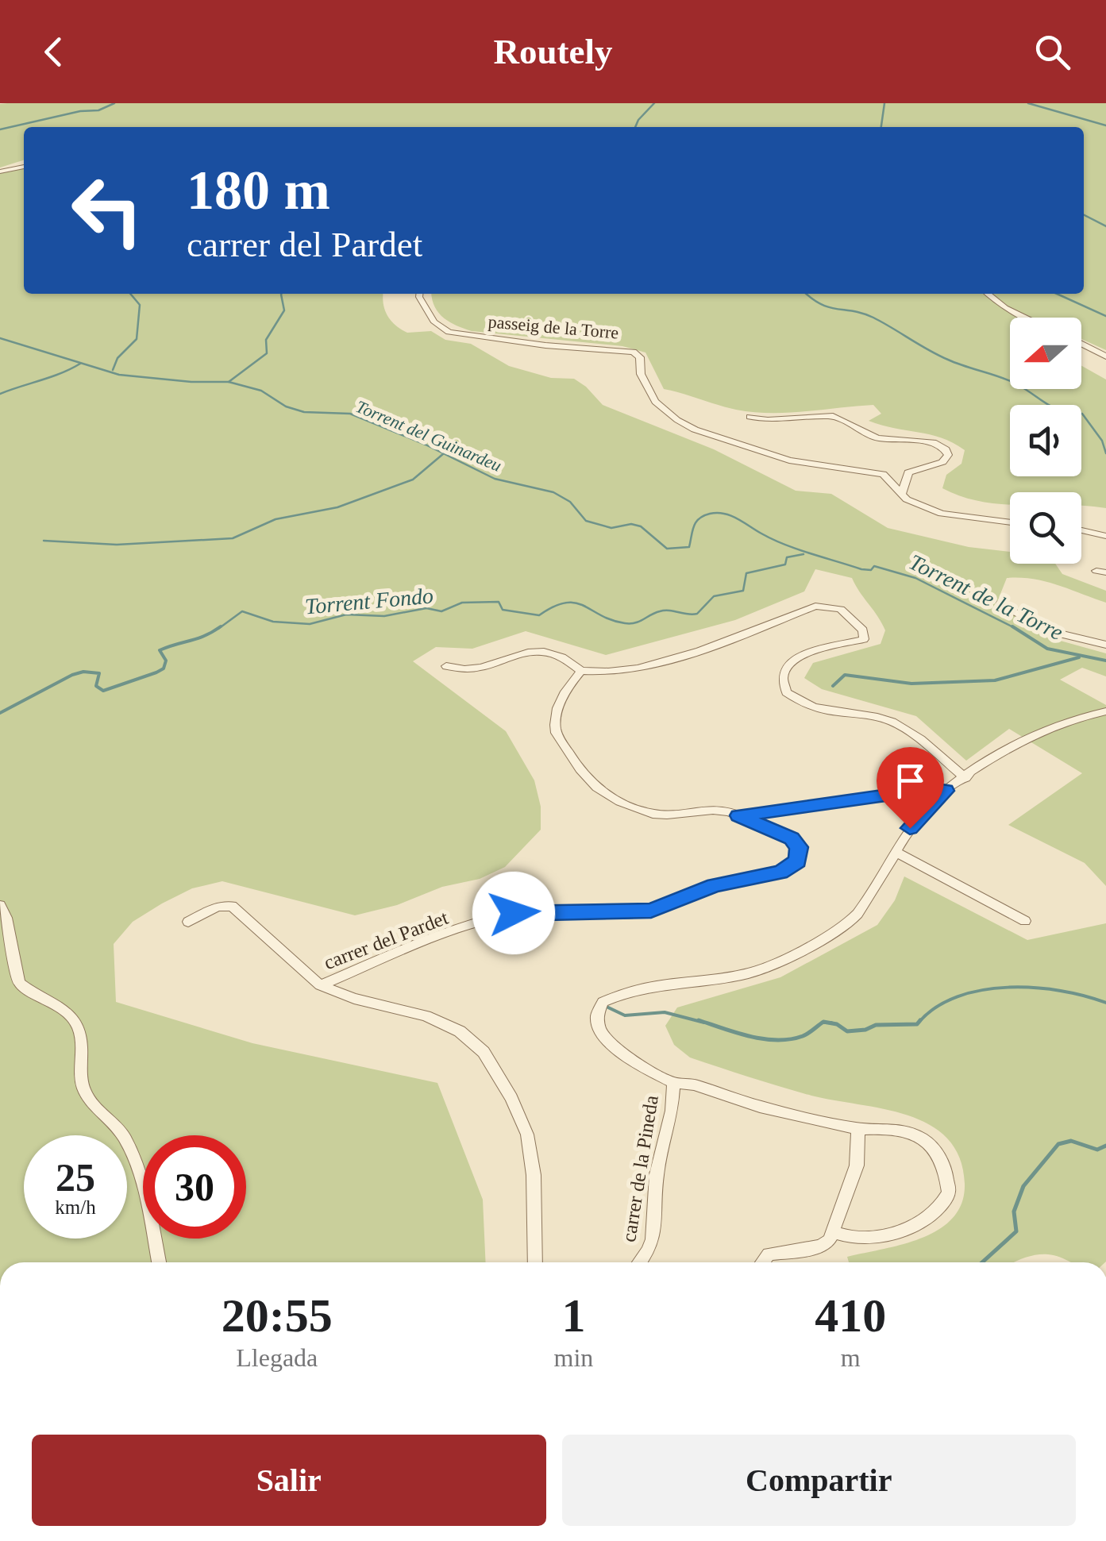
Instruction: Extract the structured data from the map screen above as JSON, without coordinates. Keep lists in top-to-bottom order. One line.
{"streets":{"street":["passeig de la Torre","carrer del Pardet","carrer de la Pineda"]},"water":["Torrent del Guinardeu","Torrent de la Torre","Torrent Fondo"],"north":"left","page":{"header":"Routely","turn":["180 m","carrer del Pardet"],"speed":"25 km/h","limit":"30","eta":["20:55","Llegada","1","min","410","m"],"buttons":["Salir","Compartir"]}}
